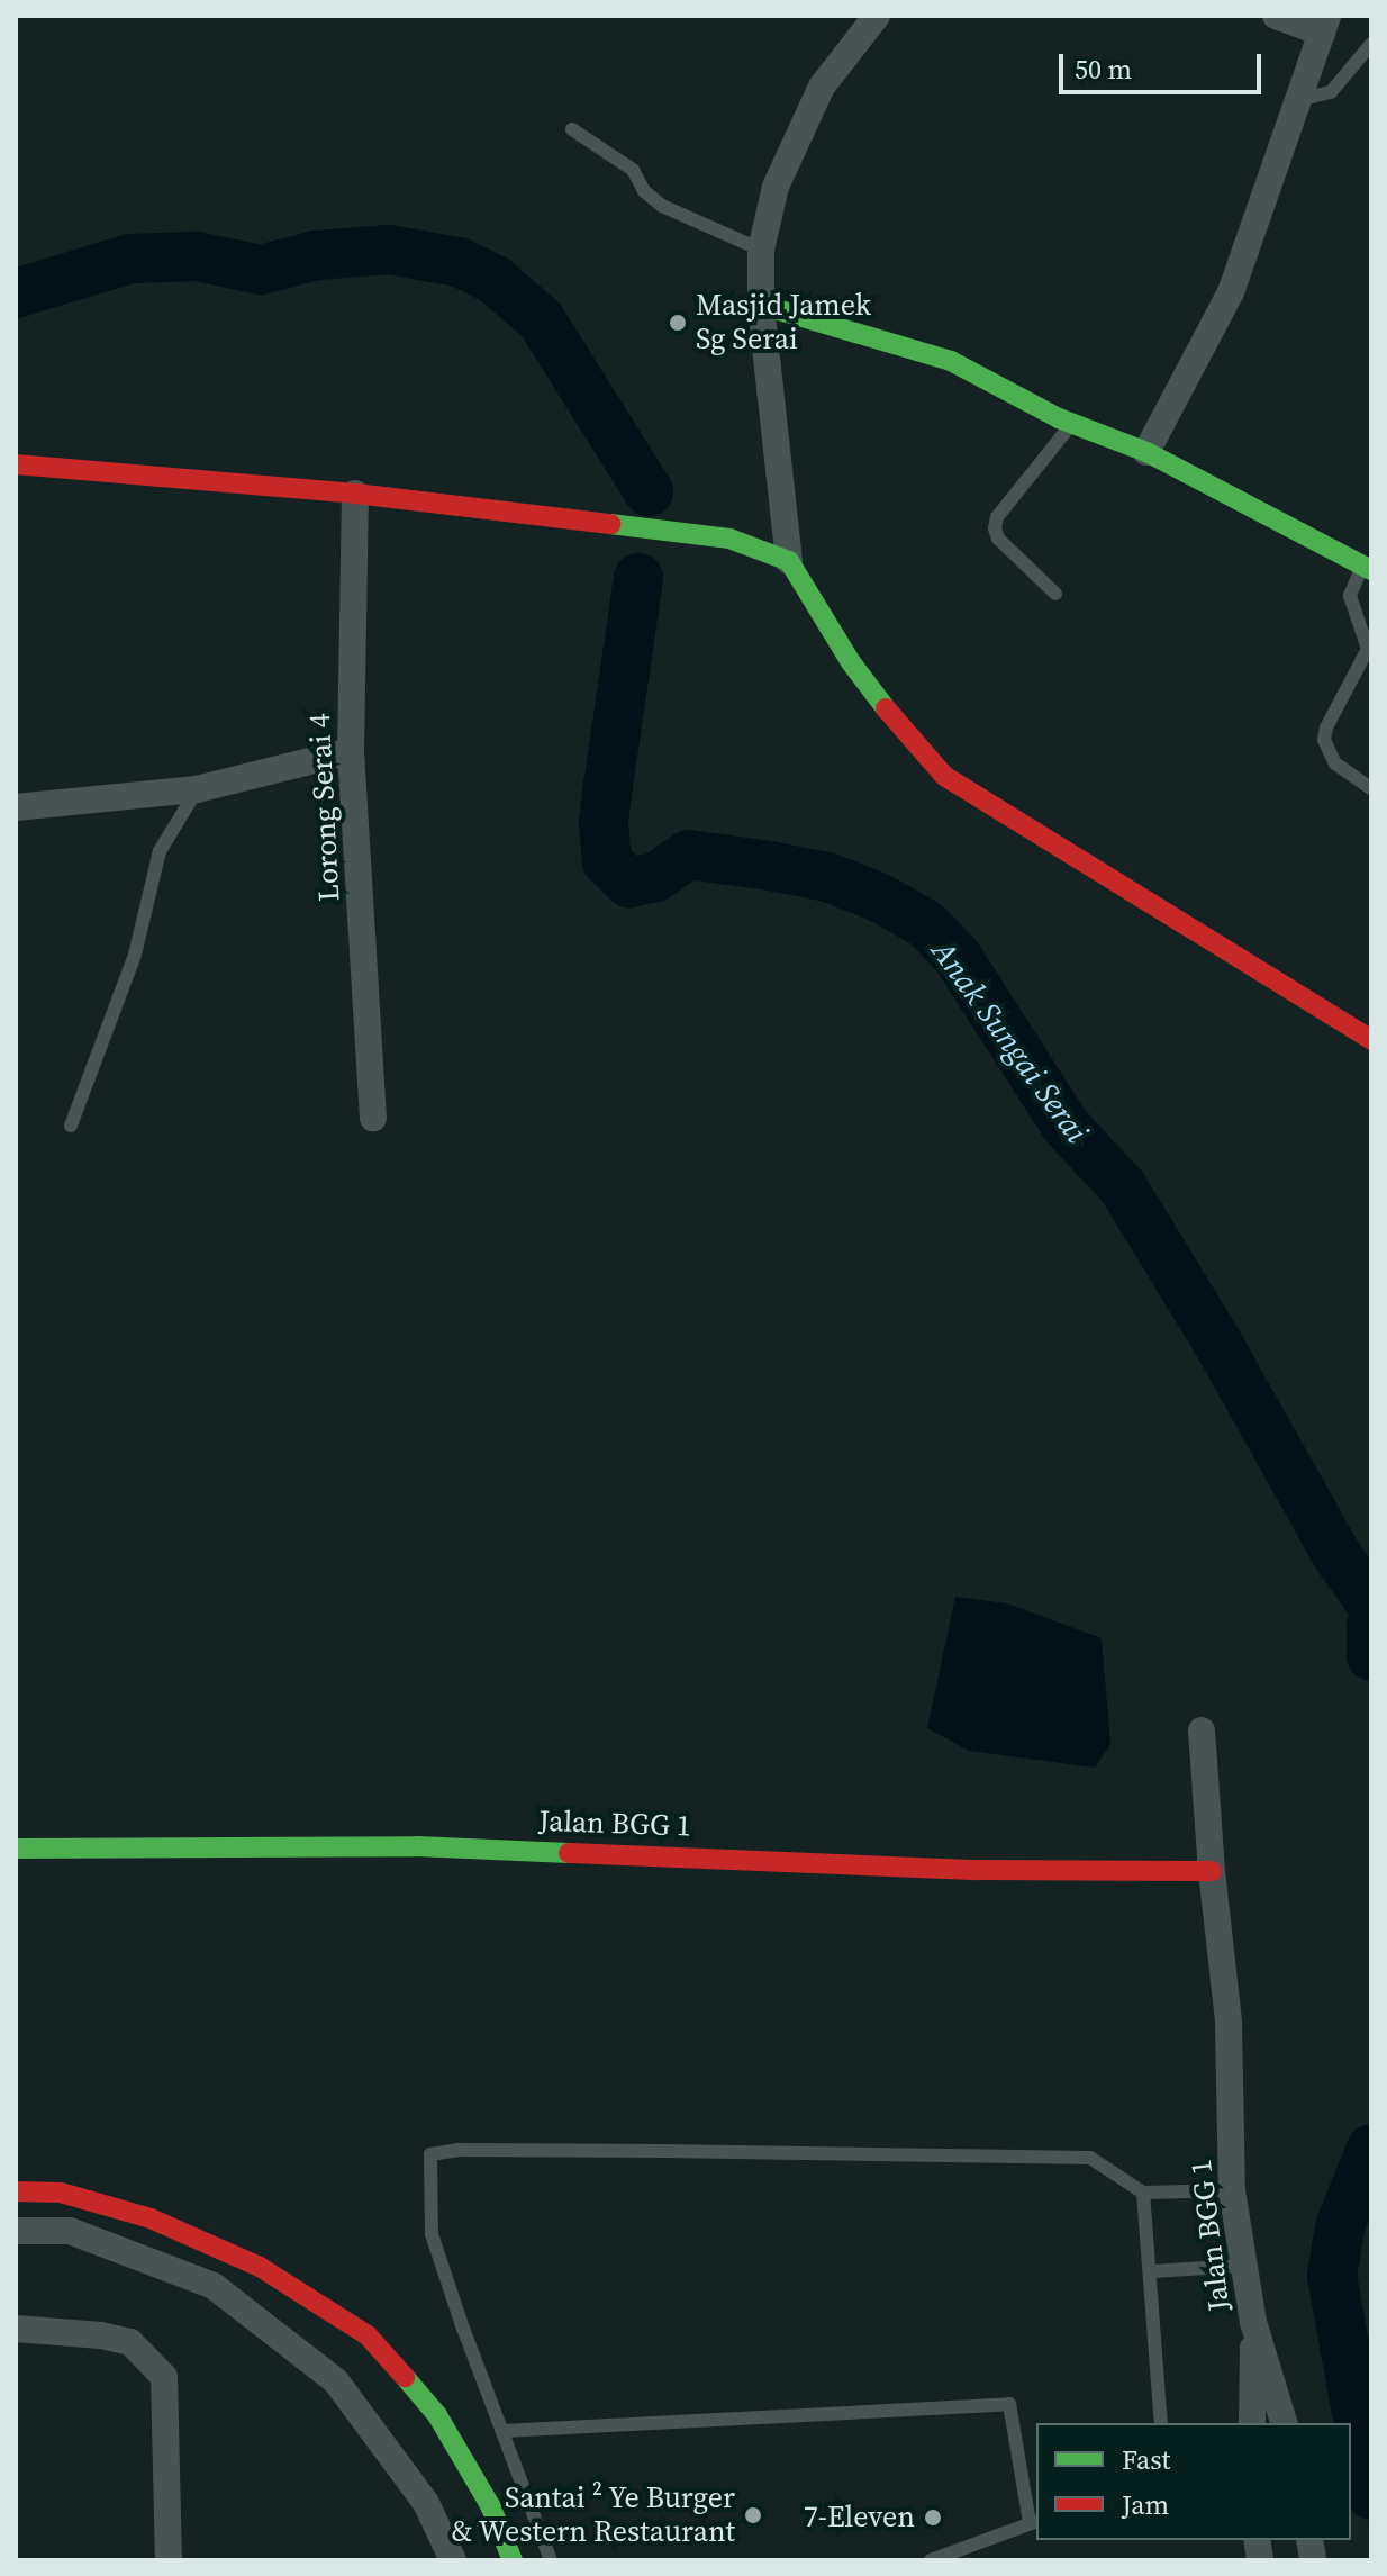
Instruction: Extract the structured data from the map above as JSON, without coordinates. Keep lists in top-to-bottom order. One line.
{"streets":{"street":["Lorong Serai 4","Jalan BGG 1"]},"water":["Anak Sungai Serai"],"places":["Masjid Jamek Sg Serai","Santai ² Ye Burger & Western Restaurant","7-Eleven"],"legend":["Fast","Jam"],"scale_bar":"50 m"}
